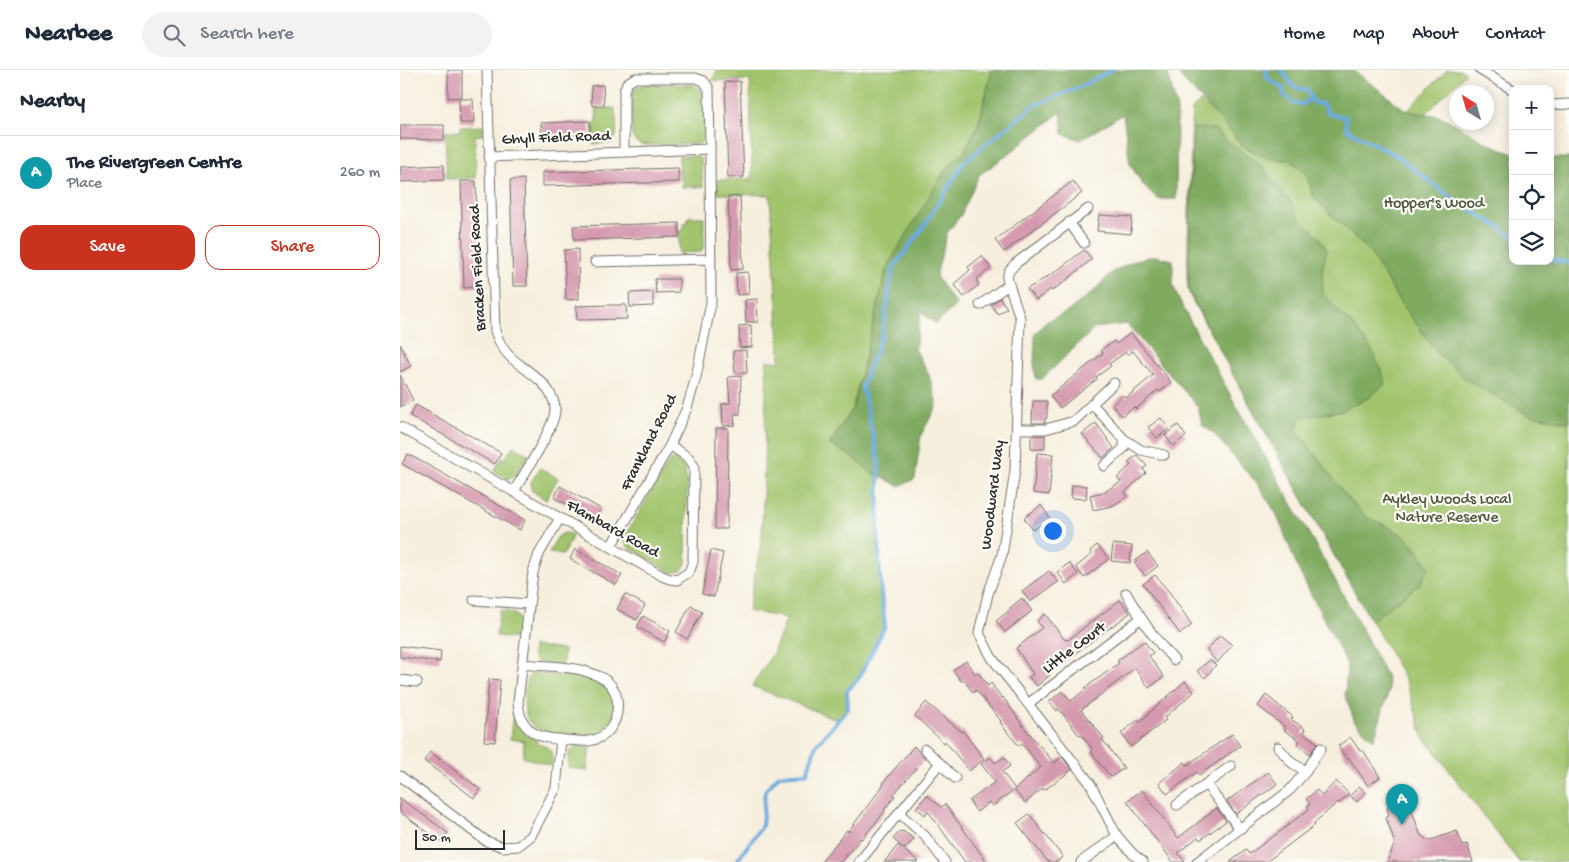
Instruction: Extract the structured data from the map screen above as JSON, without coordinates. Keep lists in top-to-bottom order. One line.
{"streets":{"street":["Ghyll Field Road","Bracken Field Road","Frankland Road","Woodward Way","Flambard Road","Little Court"]},"crossings":[["Ghyll Field Road","Bracken Field Road"],["Ghyll Field Road","Frankland Road"],["Bracken Field Road","Flambard Road"],["Frankland Road","Flambard Road"],["Woodward Way","Little Court"]],"parks":["Hopper's Wood","Aykley Woods Local Nature Reserve"],"scale_bar":"50 m","north":"top left","page":{"header":"Nearbee","search":"Search here","nav":["Home","Map","About","Contact"],"heading":"Nearby","map_buttons":["+","−"],"list":[{"mark":"A","name":"The Rivergreen Centre","note":"Place","value":"260 m"}],"buttons":["Save","Share"],"pins":"A","scale":"50 m"}}
